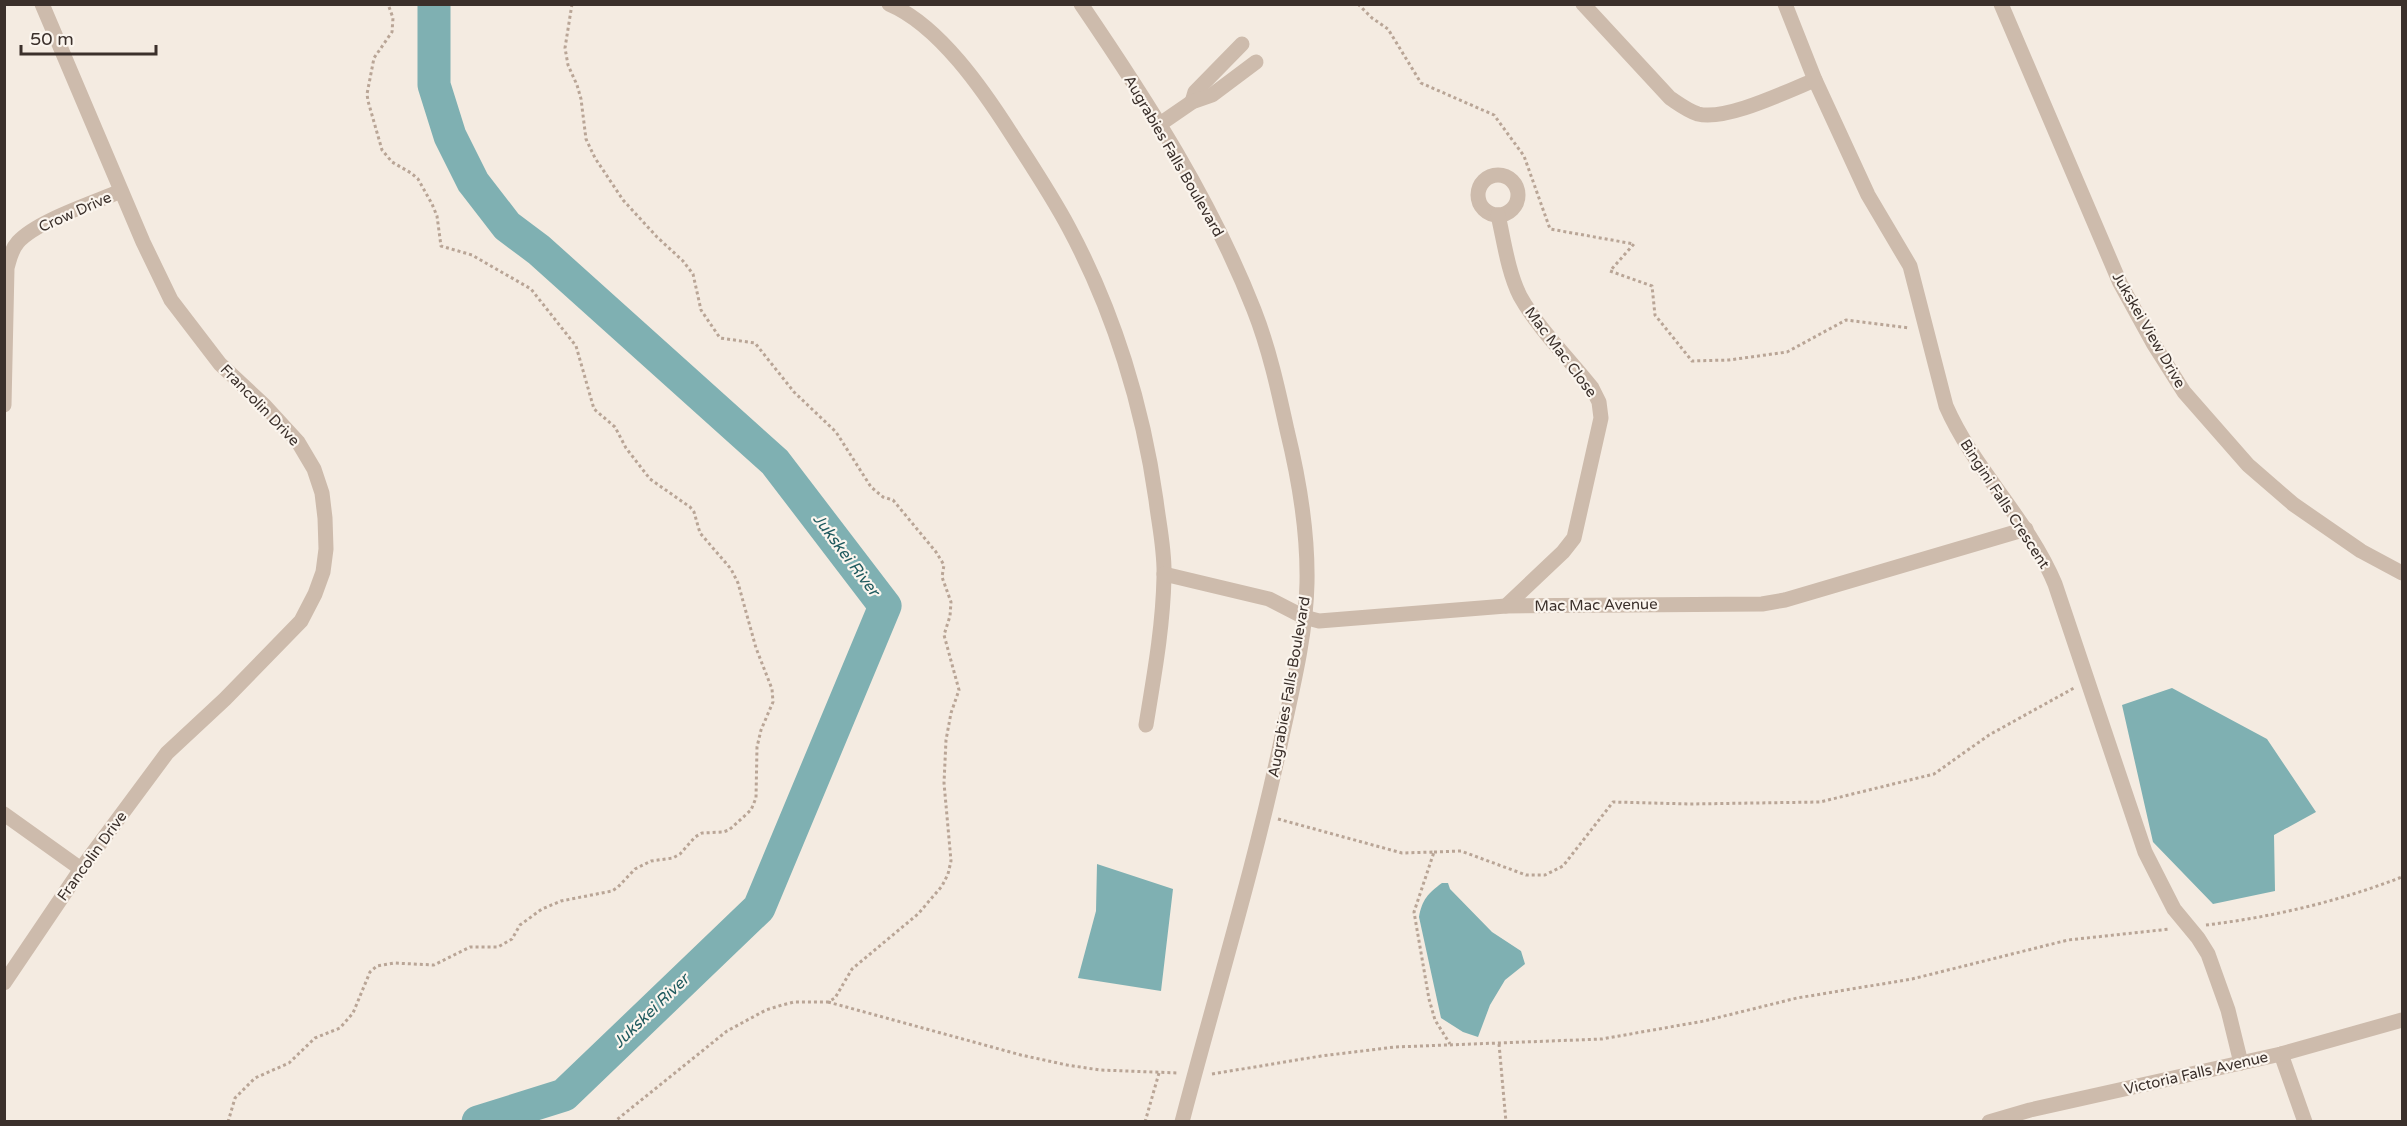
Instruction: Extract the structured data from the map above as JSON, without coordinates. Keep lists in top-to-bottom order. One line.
{"streets":{"street":["Augrabies Falls Boulevard","Crow Drive","Jukskei View Drive","Mac Mac Close","Francolin Drive","Bingini Falls Crescent","Mac Mac Avenue","Victoria Falls Avenue"]},"crossings":[["Augrabies Falls Boulevard","Mac Mac Avenue"],["Crow Drive","Francolin Drive"],["Mac Mac Close","Mac Mac Avenue"],["Bingini Falls Crescent","Mac Mac Avenue"],["Bingini Falls Crescent","Victoria Falls Avenue"]],"water":["Jukskei River"],"scale_bar":"50 m"}
